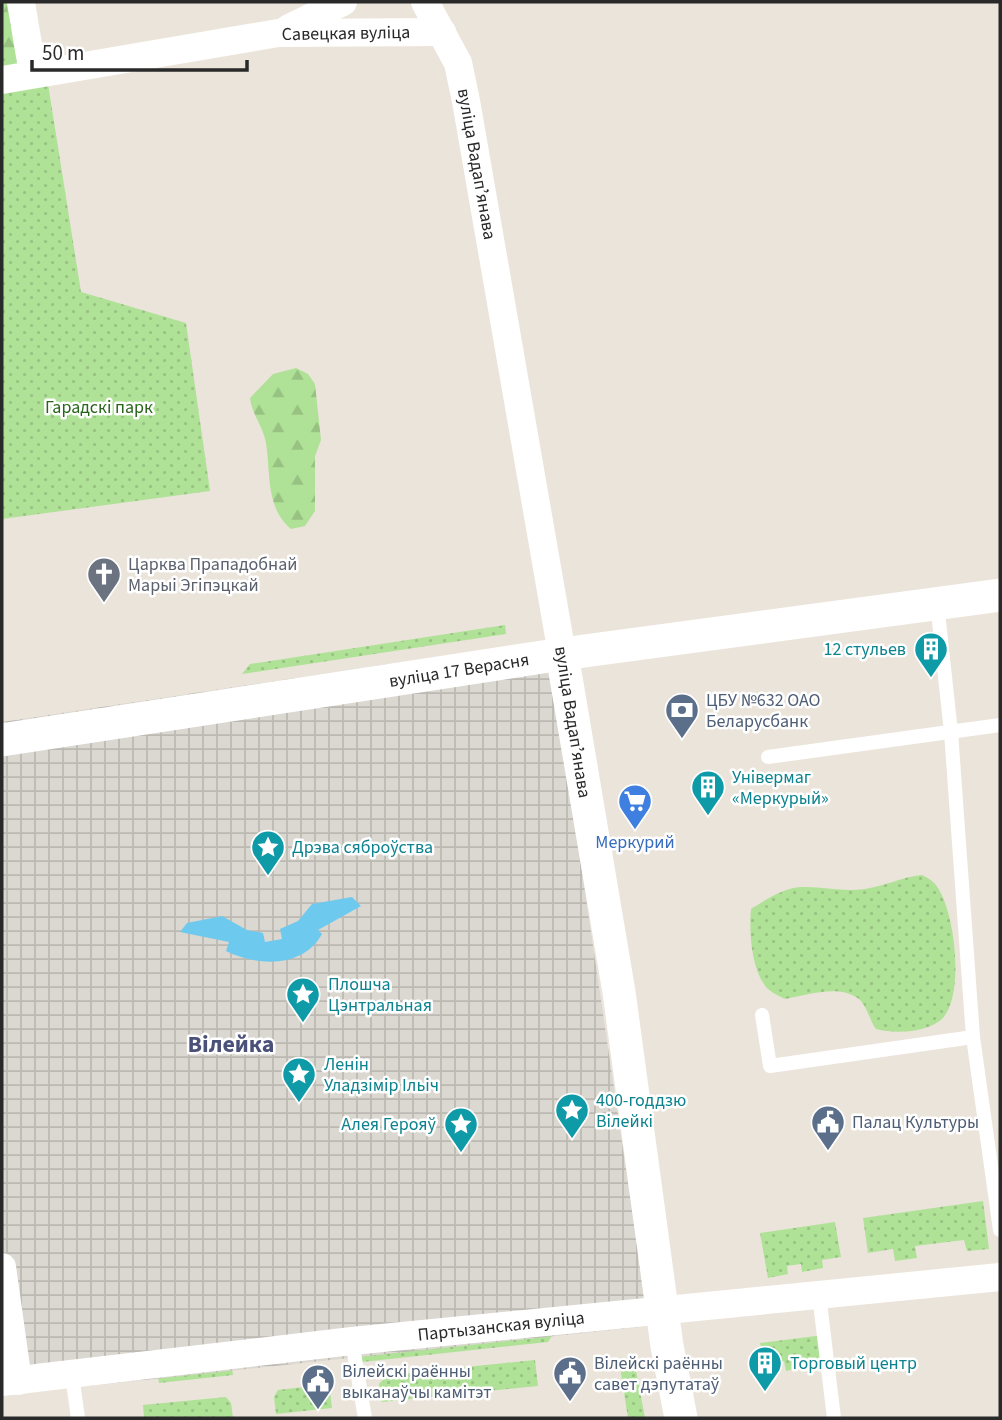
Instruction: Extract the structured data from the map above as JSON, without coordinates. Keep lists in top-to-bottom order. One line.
{"streets":{"street":["Савецкая вуліца","вуліца Вадапʼянава","вуліца 17 Верасня","Партызанская вуліца"]},"crossings":[["Савецкая вуліца","вуліца Вадапʼянава"],["вуліца Вадапʼянава","вуліца 17 Верасня"],["вуліца Вадапʼянава","Партызанская вуліца"]],"districts":["Вілейка"],"parks":["Гарадскі парк"],"places":{"church":["Царква Прападобнай Марыі Эгіпэцкай"],"building":["12 стульев","Універмаг «Меркурый»","Торговый центр"],"bank":["ЦБУ №632 ОАО Беларусбанк"],"supermarket":["Меркурий"],"place":["Дрэва сяброўства","Плошча Цэнтральная","Ленін Уладзімір Ільіч","400-годдзю Вілейкі","Алея Герояў"],"public building":["Палац Культуры","Вілейскі раённы савет дэпутатаў","Вілейскі раённы выканаўчы камітэт"]},"scale_bar":"50 m"}
